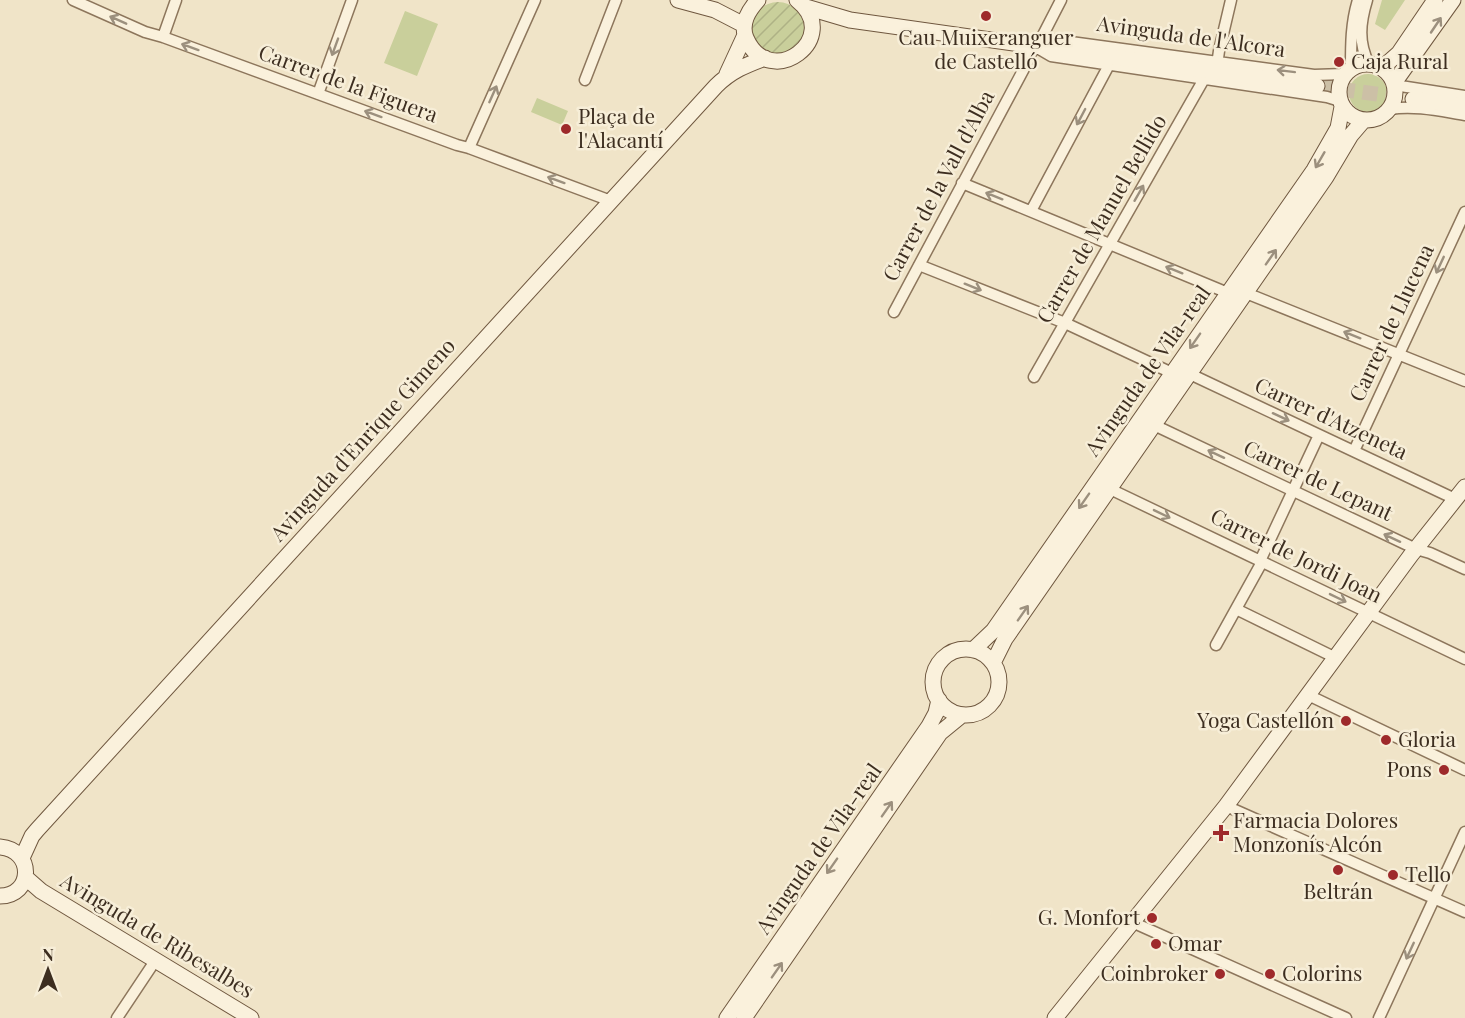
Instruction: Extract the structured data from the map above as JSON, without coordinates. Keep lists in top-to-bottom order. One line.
{"streets":{"main road":["Avinguda de l'Alcora","Avinguda de Vila-real","Avinguda d'Enrique Gimeno","Avinguda de Ribesalbes"],"street":["Carrer de la Figuera","Carrer de la Vall d'Alba","Carrer de Manuel Bellido","Carrer de Llucena","Carrer d'Atzeneta","Carrer de Lepant","Carrer de Jordi Joan"]},"crossings":[["Avinguda de l'Alcora","Carrer de la Vall d'Alba"],["Avinguda de l'Alcora","Carrer de Manuel Bellido"],["Avinguda de l'Alcora","Avinguda de Vila-real"],["Avinguda de l'Alcora","Avinguda d'Enrique Gimeno"],["Carrer de la Figuera","Avinguda d'Enrique Gimeno"],["Carrer de Llucena","Carrer d'Atzeneta"],["Avinguda de Vila-real","Carrer d'Atzeneta"],["Avinguda de Vila-real","Carrer de Lepant"],["Avinguda de Vila-real","Carrer de Jordi Joan"]],"one_way":["Carrer de la Figuera","Carrer de Llucena","Carrer d'Atzeneta","Carrer de Lepant"],"places":{"other":["Cau Muixeranguer de Castelló","Caja Rural","Plaça de l'Alacantí","Yoga Castellón","Gloria","Pons","Beltrán","Tello","G. Monfort","Omar","Coinbroker","Colorins"],"health":["Farmacia Dolores Monzonís Alcón"]},"north":"top"}
